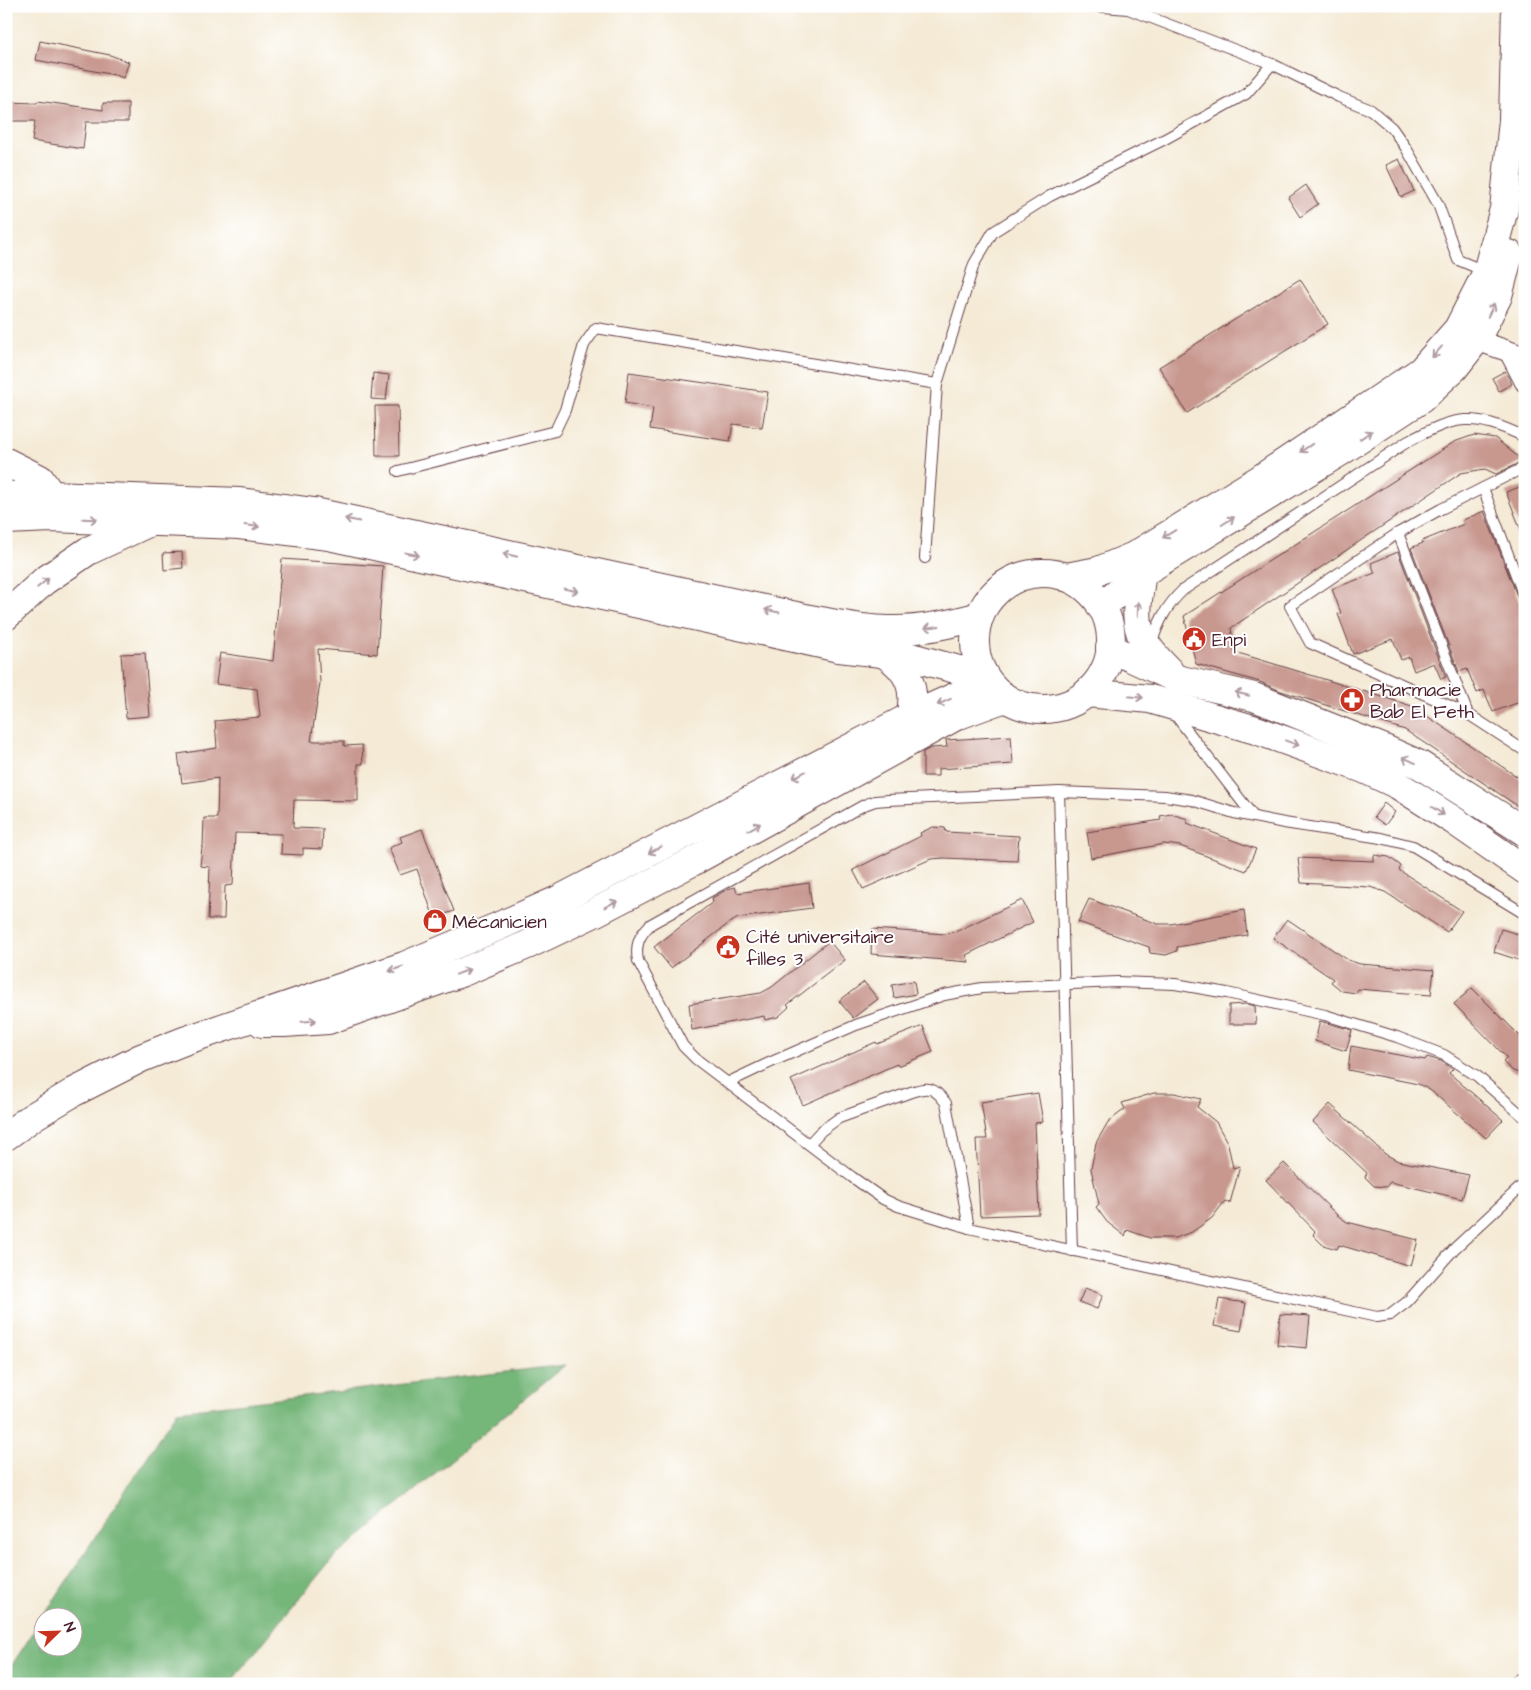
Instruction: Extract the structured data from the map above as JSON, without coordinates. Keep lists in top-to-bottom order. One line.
{"places":{"public building":["Enpi","Cité universitaire filles 3"],"pharmacy":["Pharmacie Bab El Feth"],"shop":["Mécanicien"]},"north":"top right"}
